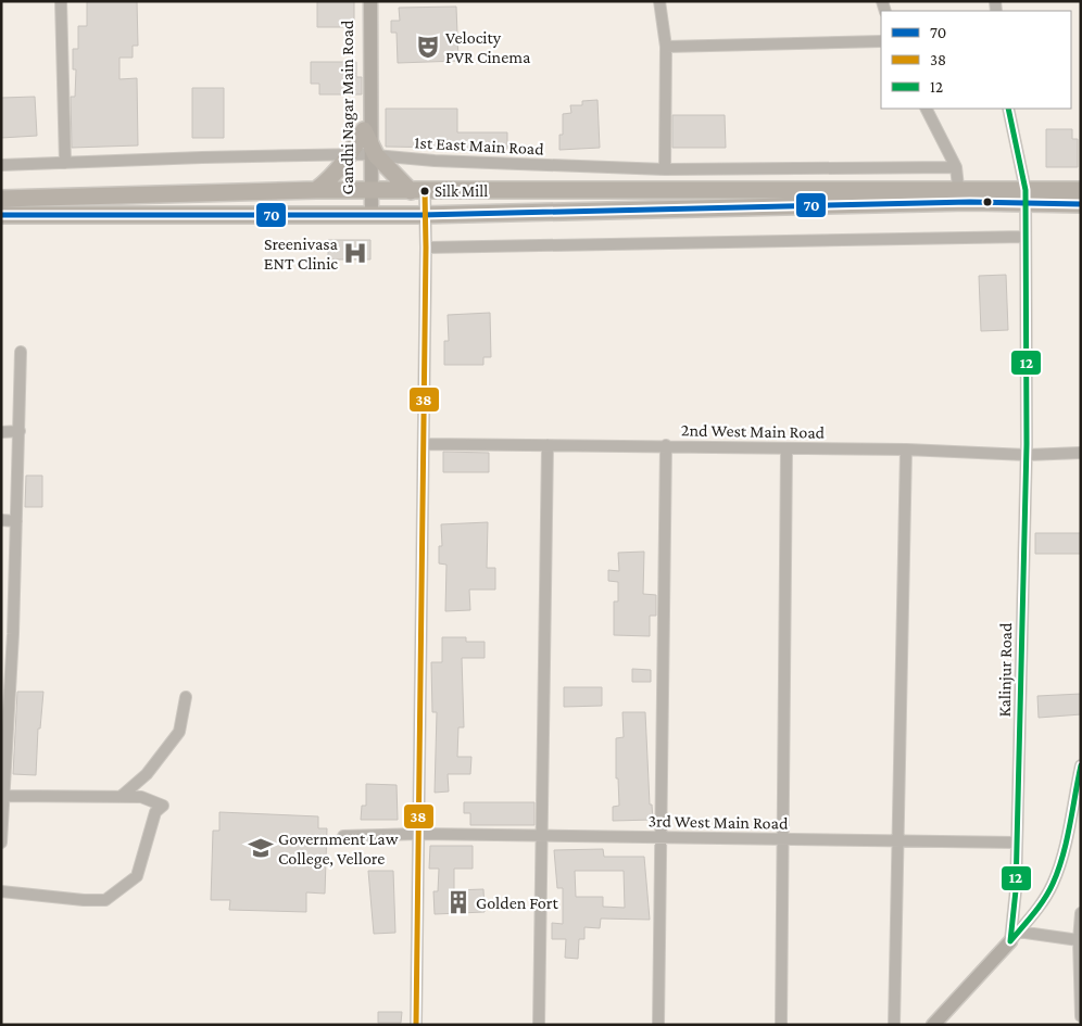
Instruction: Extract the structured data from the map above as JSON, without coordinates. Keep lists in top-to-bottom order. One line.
{"streets":{"main road":["Gandhi Nagar Main Road"],"street":["1st East Main Road","2nd West Main Road","Kalinjur Road","3rd West Main Road"]},"crossings":[["Gandhi Nagar Main Road","1st East Main Road"],["2nd West Main Road","Kalinjur Road"],["Kalinjur Road","3rd West Main Road"]],"places":{"theatre":["Velocity PVR Cinema"],"other":["Silk Mill"],"hospital":["Sreenivasa ENT Clinic"],"school or university":["Government Law College, Vellore"],"building":["Golden Fort"]},"lines":["transit line 12","transit line 38","transit line 70"],"legend":["70","38","12"]}
